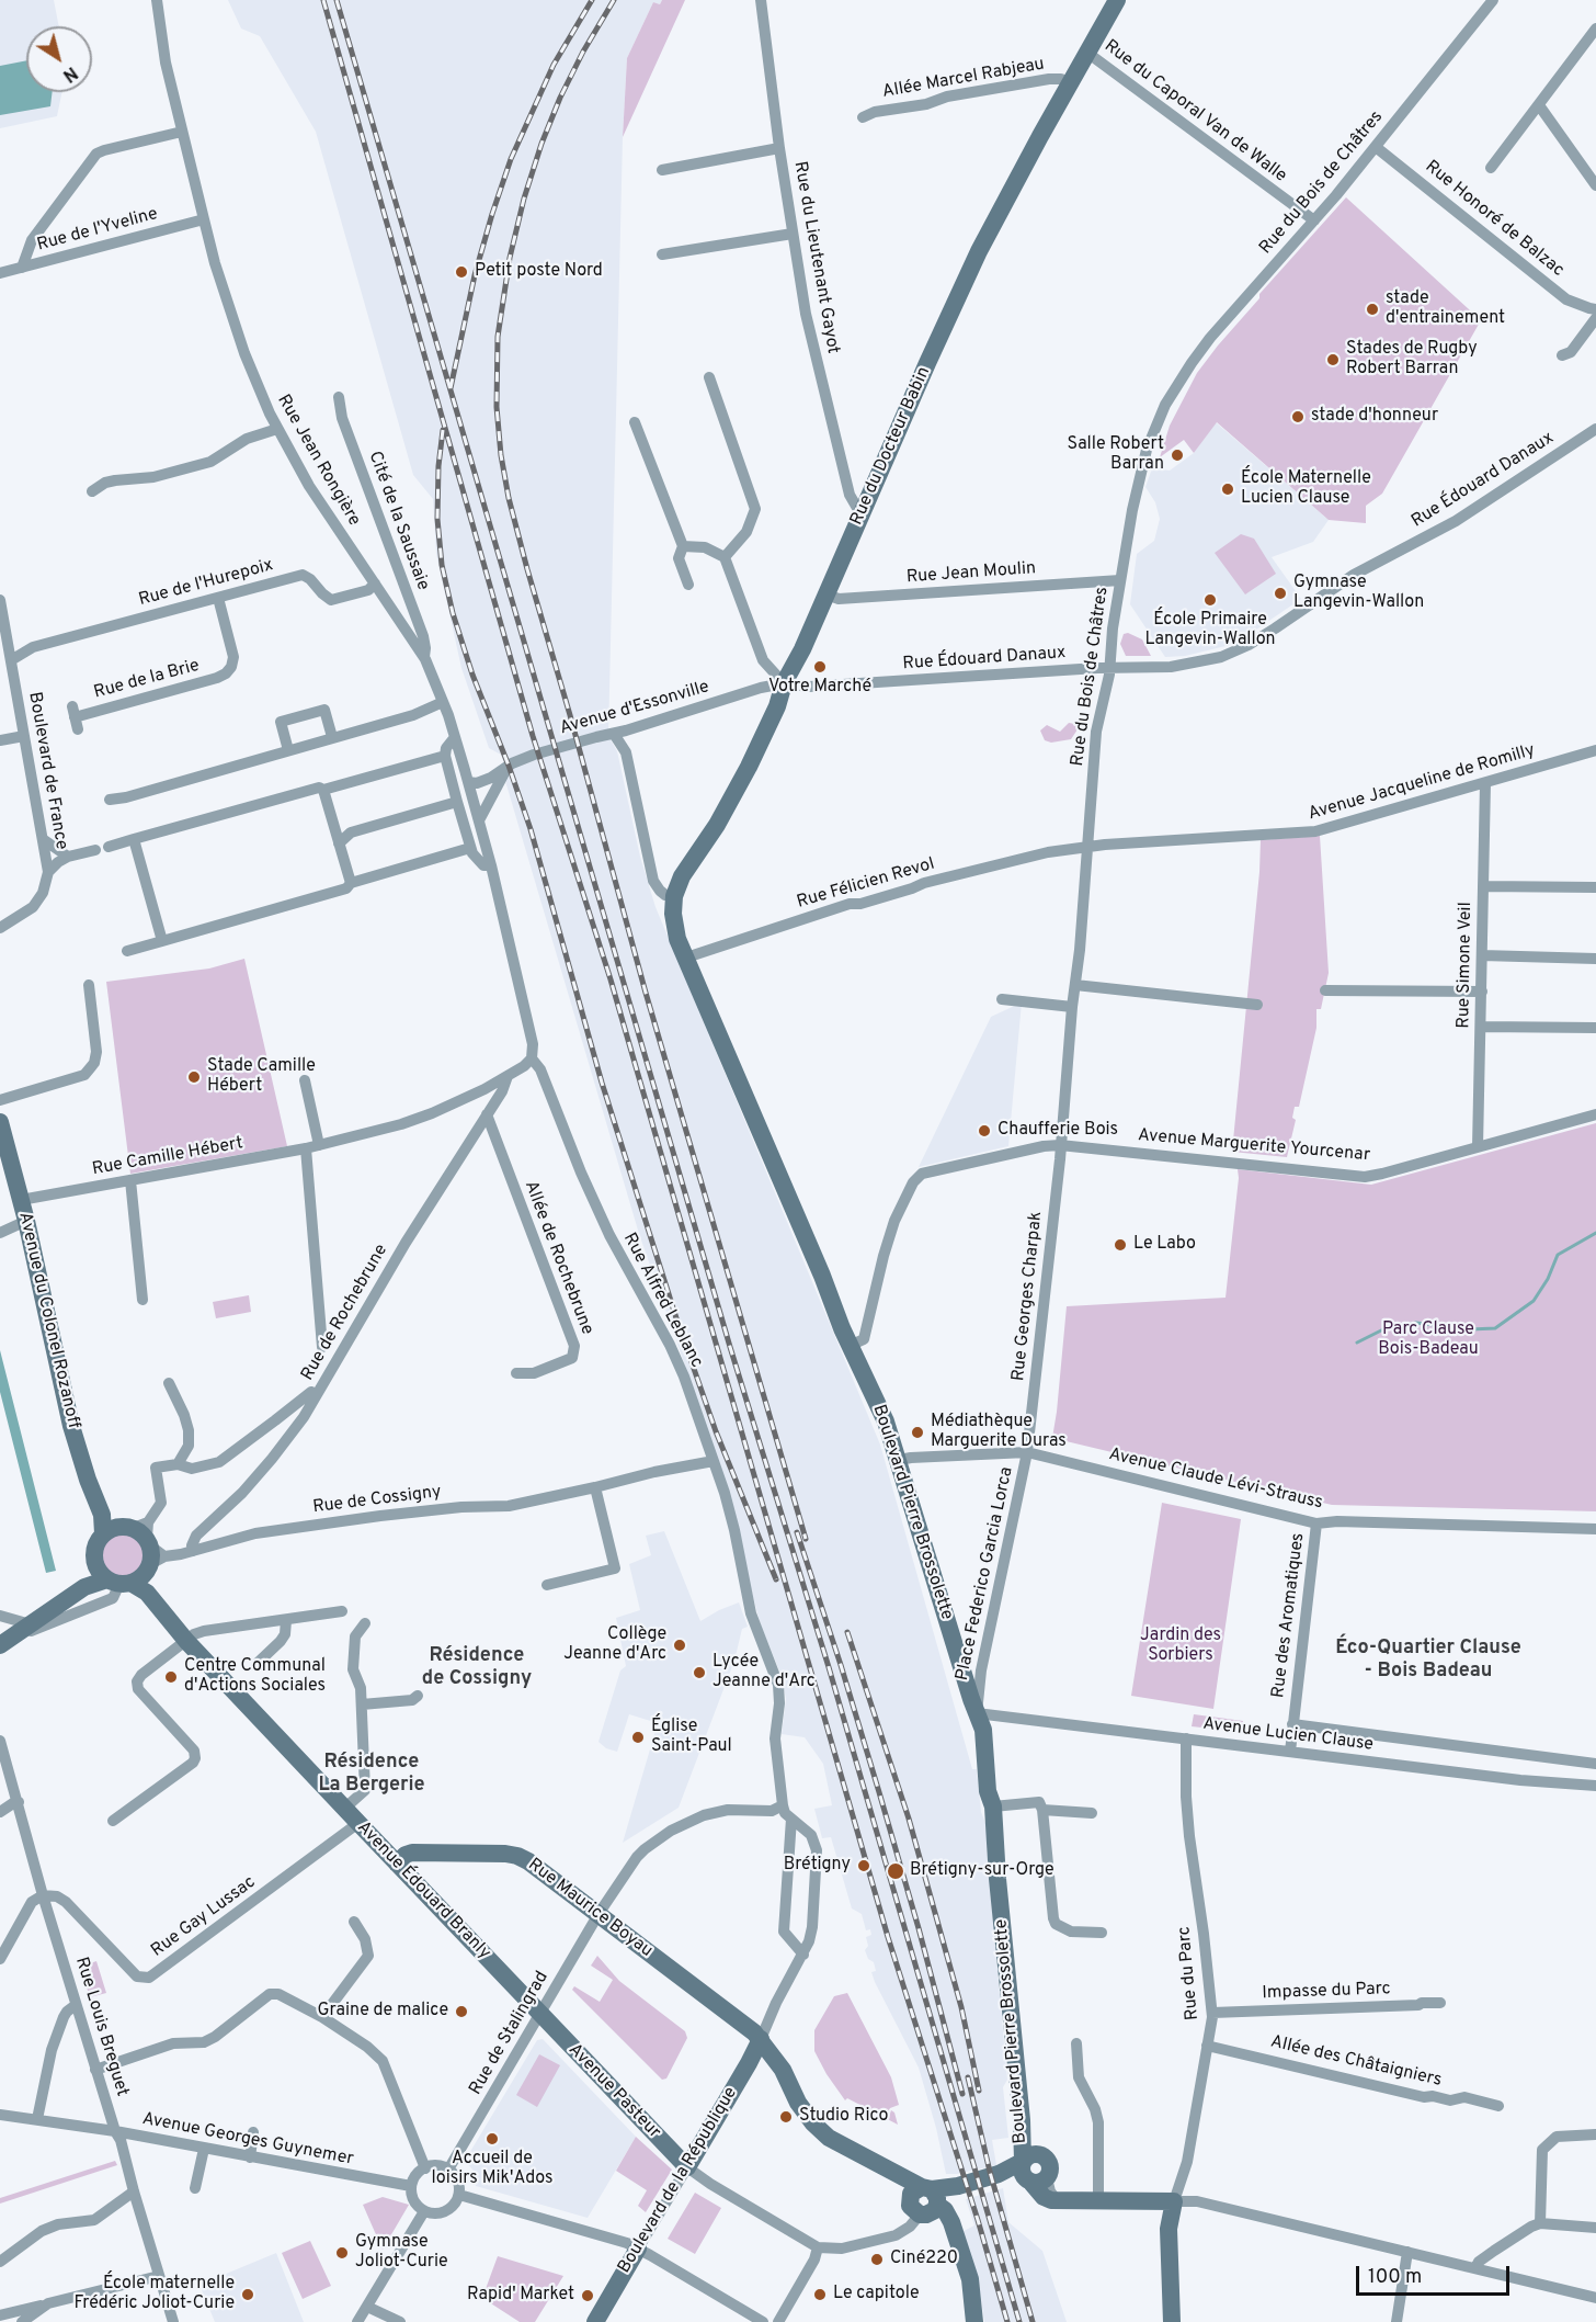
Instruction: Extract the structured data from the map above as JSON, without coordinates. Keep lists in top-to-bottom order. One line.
{"streets":{"main road":["Rue du Docteur Babin","Avenue du Colonel Rozanoff","Boulevard Pierre Brossolette","Avenue Édouard Branly","Rue Maurice Boyau","Avenue Pasteur","Boulevard de la République"],"street":["Allée Marcel Rabjeau","Rue du Caporal Van de Walle","Rue du Bois de Châtres","Rue Honoré de Balzac","Rue de l'Yveline","Rue du Lieutenant Gayot","Rue Jean Rongière","Rue Édouard Danaux","Cité de la Saussaie","Rue Jean Moulin","Rue de l'Hurepoix","Rue de la Brie","Avenue d'Essonville","Boulevard de France","Avenue Jacqueline de Romilly","Rue Félicien Revol","Rue Simone Veil","Avenue Marguerite Yourcenar","Rue Camille Hébert","Allée de Rochebrune","Rue Georges Charpak","Rue Alfred Leblanc","Rue de Rochebrune","Avenue Claude Lévi-Strauss","Rue de Cossigny","Place Federico Garcia Lorca","Rue des Aromatiques","Avenue Lucien Clause","Rue Gay Lussac","Rue du Parc","Impasse du Parc","Rue Louis Breguet","Rue de Stalingrad","Allée des Châtaigniers","Avenue Georges Guynemer"]},"crossings":[["Allée Marcel Rabjeau","Rue du Docteur Babin"],["Rue du Caporal Van de Walle","Rue du Bois de Châtres"],["Rue du Caporal Van de Walle","Rue du Docteur Babin"],["Rue du Bois de Châtres","Rue Honoré de Balzac"],["Rue du Bois de Châtres","Rue Édouard Danaux"],["Rue du Bois de Châtres","Rue Jean Moulin"],["Rue du Bois de Châtres","Avenue Jacqueline de Romilly"],["Rue du Bois de Châtres","Avenue Marguerite Yourcenar"],["Rue du Bois de Châtres","Rue Georges Charpak"],["Rue de l'Yveline","Rue Jean Rongière"],["Rue du Lieutenant Gayot","Rue du Docteur Babin"],["Rue du Docteur Babin","Rue Édouard Danaux"],["Rue du Docteur Babin","Rue Jean Moulin"],["Rue du Docteur Babin","Avenue d'Essonville"],["Rue du Docteur Babin","Boulevard Pierre Brossolette"],["Rue Jean Rongière","Cité de la Saussaie"],["Rue Jean Rongière","Rue de l'Hurepoix"],["Rue Jean Rongière","Avenue d'Essonville"],["Rue Jean Rongière","Rue Alfred Leblanc"],["Rue Édouard Danaux","Avenue d'Essonville"],["Rue de l'Hurepoix","Rue de la Brie"],["Rue de l'Hurepoix","Boulevard de France"],["Avenue Jacqueline de Romilly","Rue Félicien Revol"],["Avenue Jacqueline de Romilly","Rue Simone Veil"],["Rue Félicien Revol","Boulevard Pierre Brossolette"],["Rue Simone Veil","Avenue Marguerite Yourcenar"],["Avenue Marguerite Yourcenar","Rue Georges Charpak"],["Rue Camille Hébert","Rue Alfred Leblanc"],["Rue Camille Hébert","Rue de Rochebrune"],["Rue Camille Hébert","Avenue du Colonel Rozanoff"],["Allée de Rochebrune","Rue de Rochebrune"],["Rue Georges Charpak","Avenue Claude Lévi-Strauss"],["Rue Georges Charpak","Place Federico Garcia Lorca"],["Rue Alfred Leblanc","Rue de Cossigny"],["Rue Alfred Leblanc","Rue de Stalingrad"],["Rue de Rochebrune","Rue de Cossigny"],["Avenue du Colonel Rozanoff","Rue de Cossigny"],["Avenue du Colonel Rozanoff","Avenue Édouard Branly"],["Avenue Claude Lévi-Strauss","Place Federico Garcia Lorca"],["Avenue Claude Lévi-Strauss","Rue des Aromatiques"],["Rue de Cossigny","Avenue Édouard Branly"],["Boulevard Pierre Brossolette","Place Federico Garcia Lorca"],["Boulevard Pierre Brossolette","Avenue Lucien Clause"],["Place Federico Garcia Lorca","Avenue Lucien Clause"],["Rue des Aromatiques","Avenue Lucien Clause"],["Avenue Lucien Clause","Rue du Parc"],["Avenue Édouard Branly","Rue Maurice Boyau"],["Avenue Édouard Branly","Rue Gay Lussac"],["Avenue Édouard Branly","Rue de Stalingrad"],["Avenue Édouard Branly","Avenue Pasteur"],["Rue Maurice Boyau","Rue de Stalingrad"],["Rue Maurice Boyau","Boulevard de la République"],["Rue Gay Lussac","Rue Louis Breguet"],["Rue du Parc","Impasse du Parc"],["Rue du Parc","Allée des Châtaigniers"],["Rue Louis Breguet","Avenue Georges Guynemer"],["Rue de Stalingrad","Avenue Pasteur"],["Rue de Stalingrad","Avenue Georges Guynemer"],["Avenue Pasteur","Boulevard de la République"]],"districts":["Éco-Quartier Clause - Bois Badeau","Résidence de Cossigny","Résidence La Bergerie"],"parks":["Parc Clause Bois-Badeau","Jardin des Sorbiers"],"places":["Petit poste Nord","stade d'entrainement","Stades de Rugby Robert Barran","stade d'honneur","Salle Robert Barran","École Maternelle Lucien Clause","Gymnase Langevin-Wallon","École Primaire Langevin-Wallon","Votre Marché","Stade Camille Hébert","Chaufferie Bois","Le Labo","Médiathèque Marguerite Duras","Collège Jeanne d'Arc","Lycée Jeanne d'Arc","Centre Communal d'Actions Sociales","Église Saint-Paul","Brétigny","Brétigny-sur-Orge","Graine de malice","Studio Rico","Accueil de loisirs Mik'Ados","Gymnase Joliot-Curie","Ciné220","École maternelle Frédéric Joliot-Curie","Le capitole","Rapid' Market"],"scale_bar":"100 m","north":"bottom right"}
